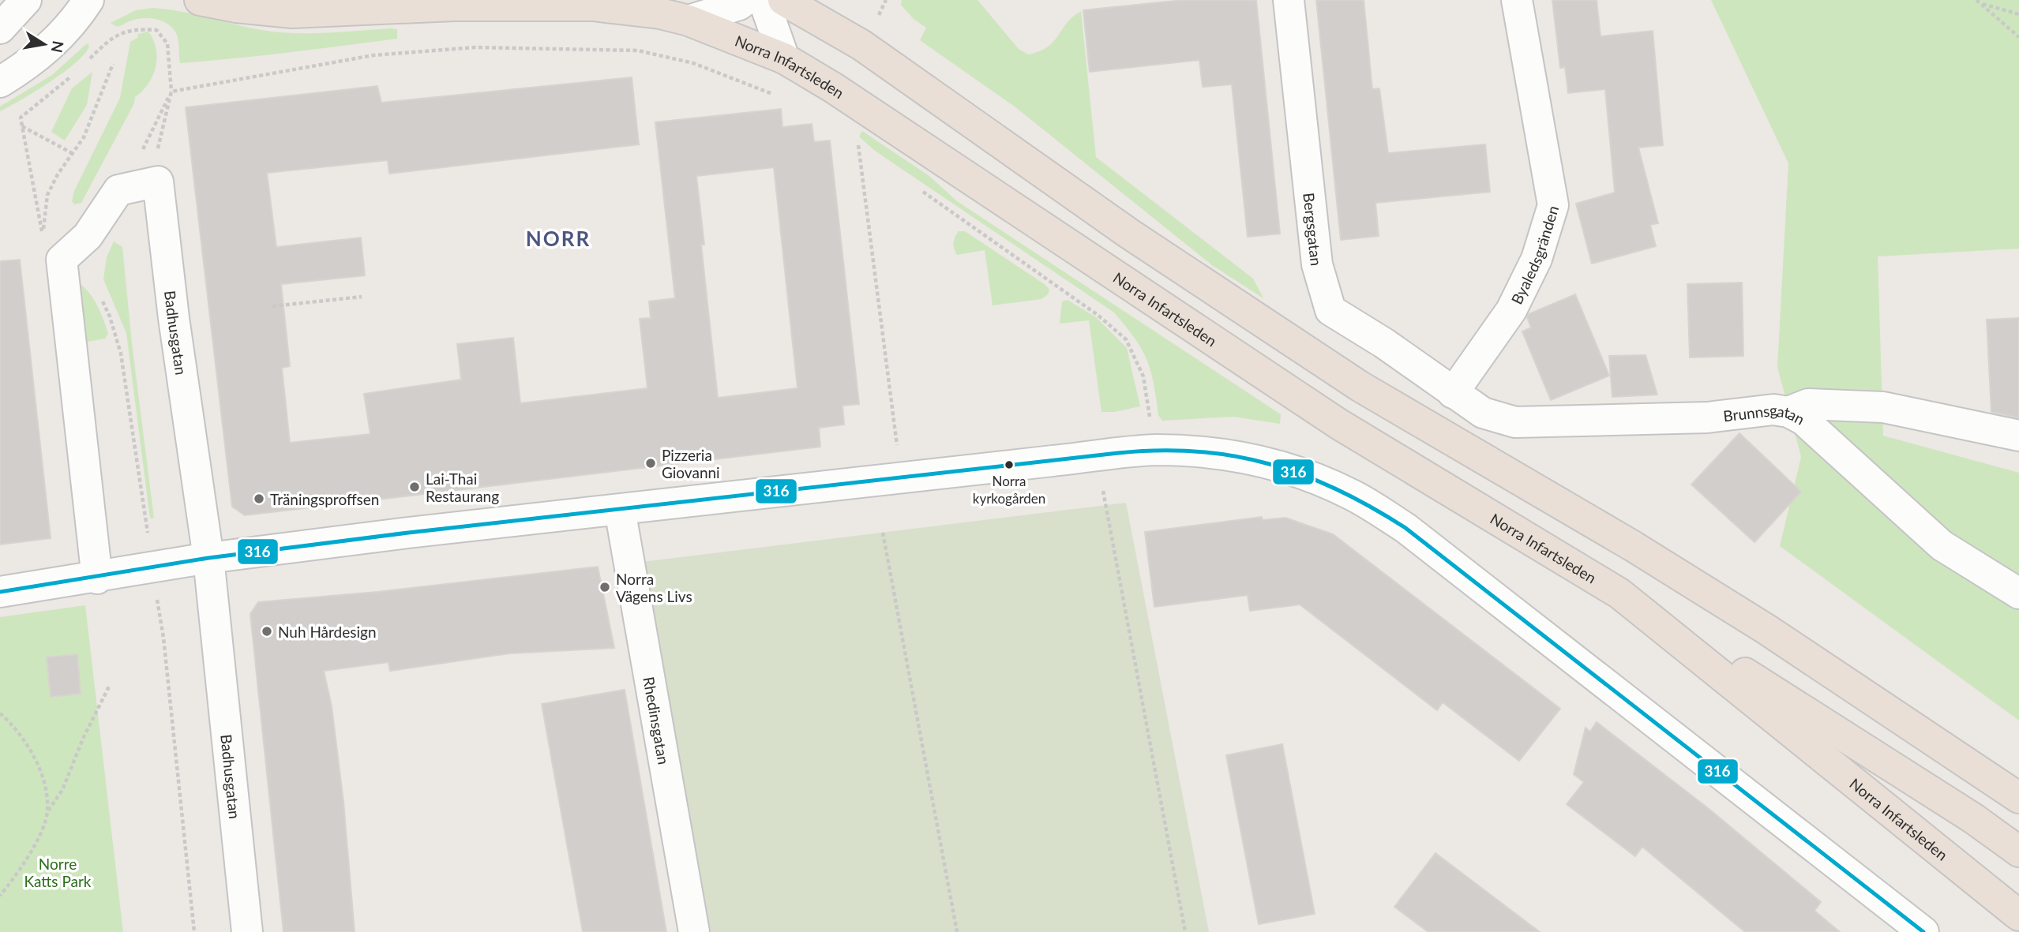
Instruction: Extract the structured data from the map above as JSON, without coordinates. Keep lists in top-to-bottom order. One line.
{"streets":{"highway":["Norra Infartsleden"],"street":["Bergsgatan","Byaledsgränden","Badhusgatan","Brunnsgatan","Rhedinsgatan"]},"crossings":[["Bergsgatan","Byaledsgränden"],["Bergsgatan","Brunnsgatan"],["Byaledsgränden","Brunnsgatan"]],"districts":["NORR"],"parks":["Norre Katts Park"],"places":["Pizzeria Giovanni","Norra kyrkogården","Lai-Thai Restaurang","Träningsproffsen","Norra Vägens Livs","Nuh Hårdesign"],"lines":["transit line 316"],"north":"right"}
